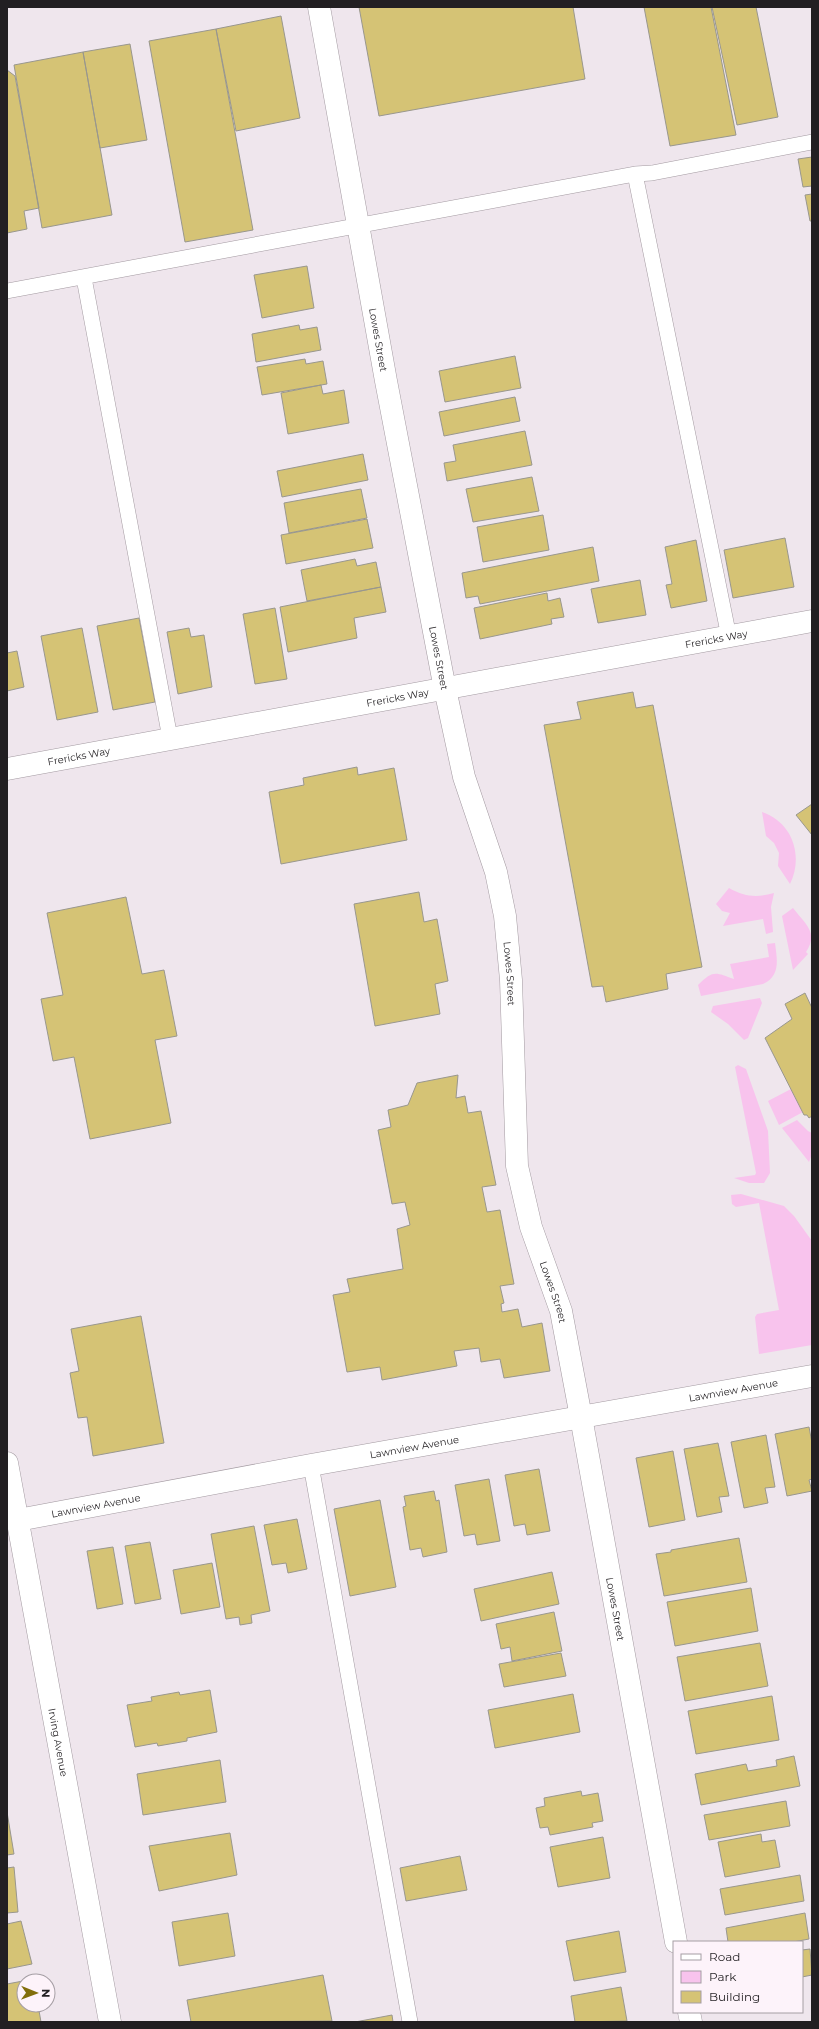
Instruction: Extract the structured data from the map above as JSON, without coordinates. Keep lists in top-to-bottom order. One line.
{"streets":{"street":["Lowes Street","Frericks Way","Lawnview Avenue","Irving Avenue"]},"crossings":[["Lowes Street","Frericks Way"],["Lowes Street","Lawnview Avenue"],["Lawnview Avenue","Irving Avenue"]],"legend":["Road","Park","Building"],"north":"right"}
